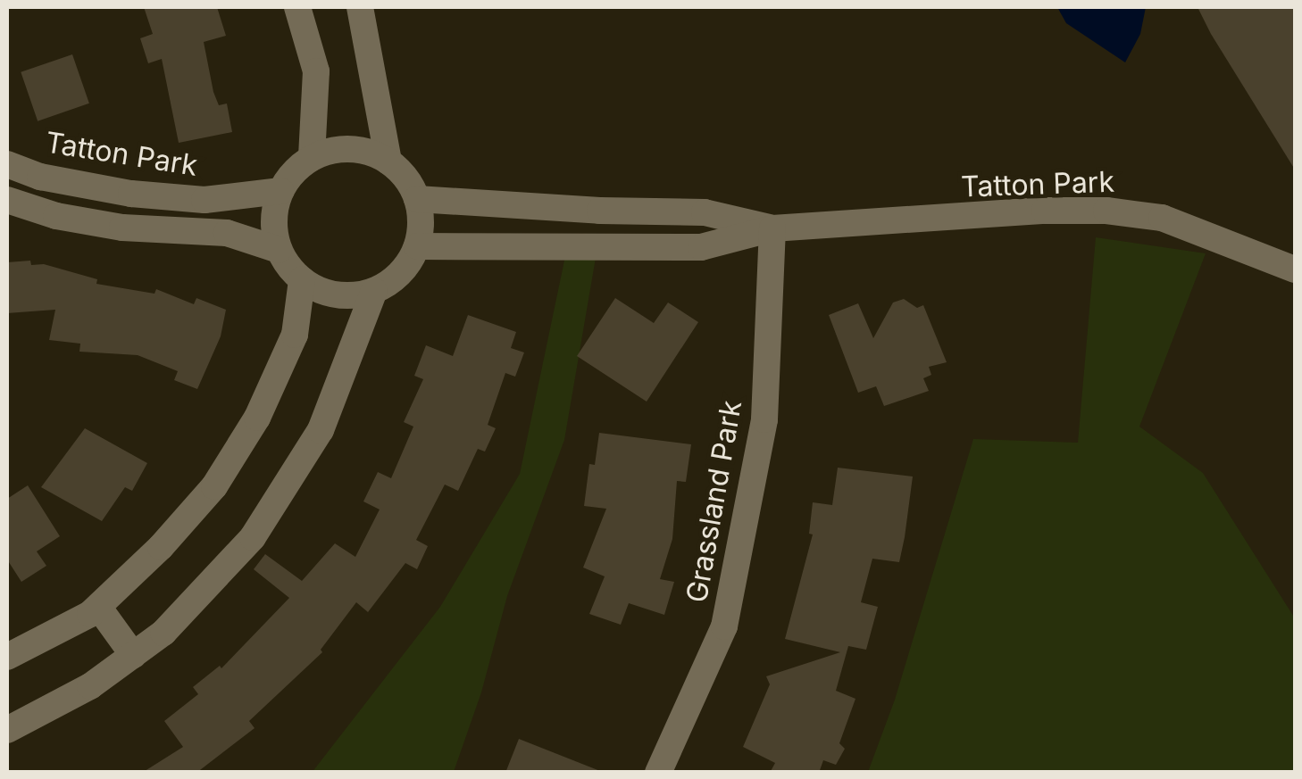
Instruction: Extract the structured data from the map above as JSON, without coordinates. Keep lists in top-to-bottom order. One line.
{"streets":{"street":["Tatton Park","Grassland Park"]},"crossings":[["Tatton Park","Grassland Park"]]}
